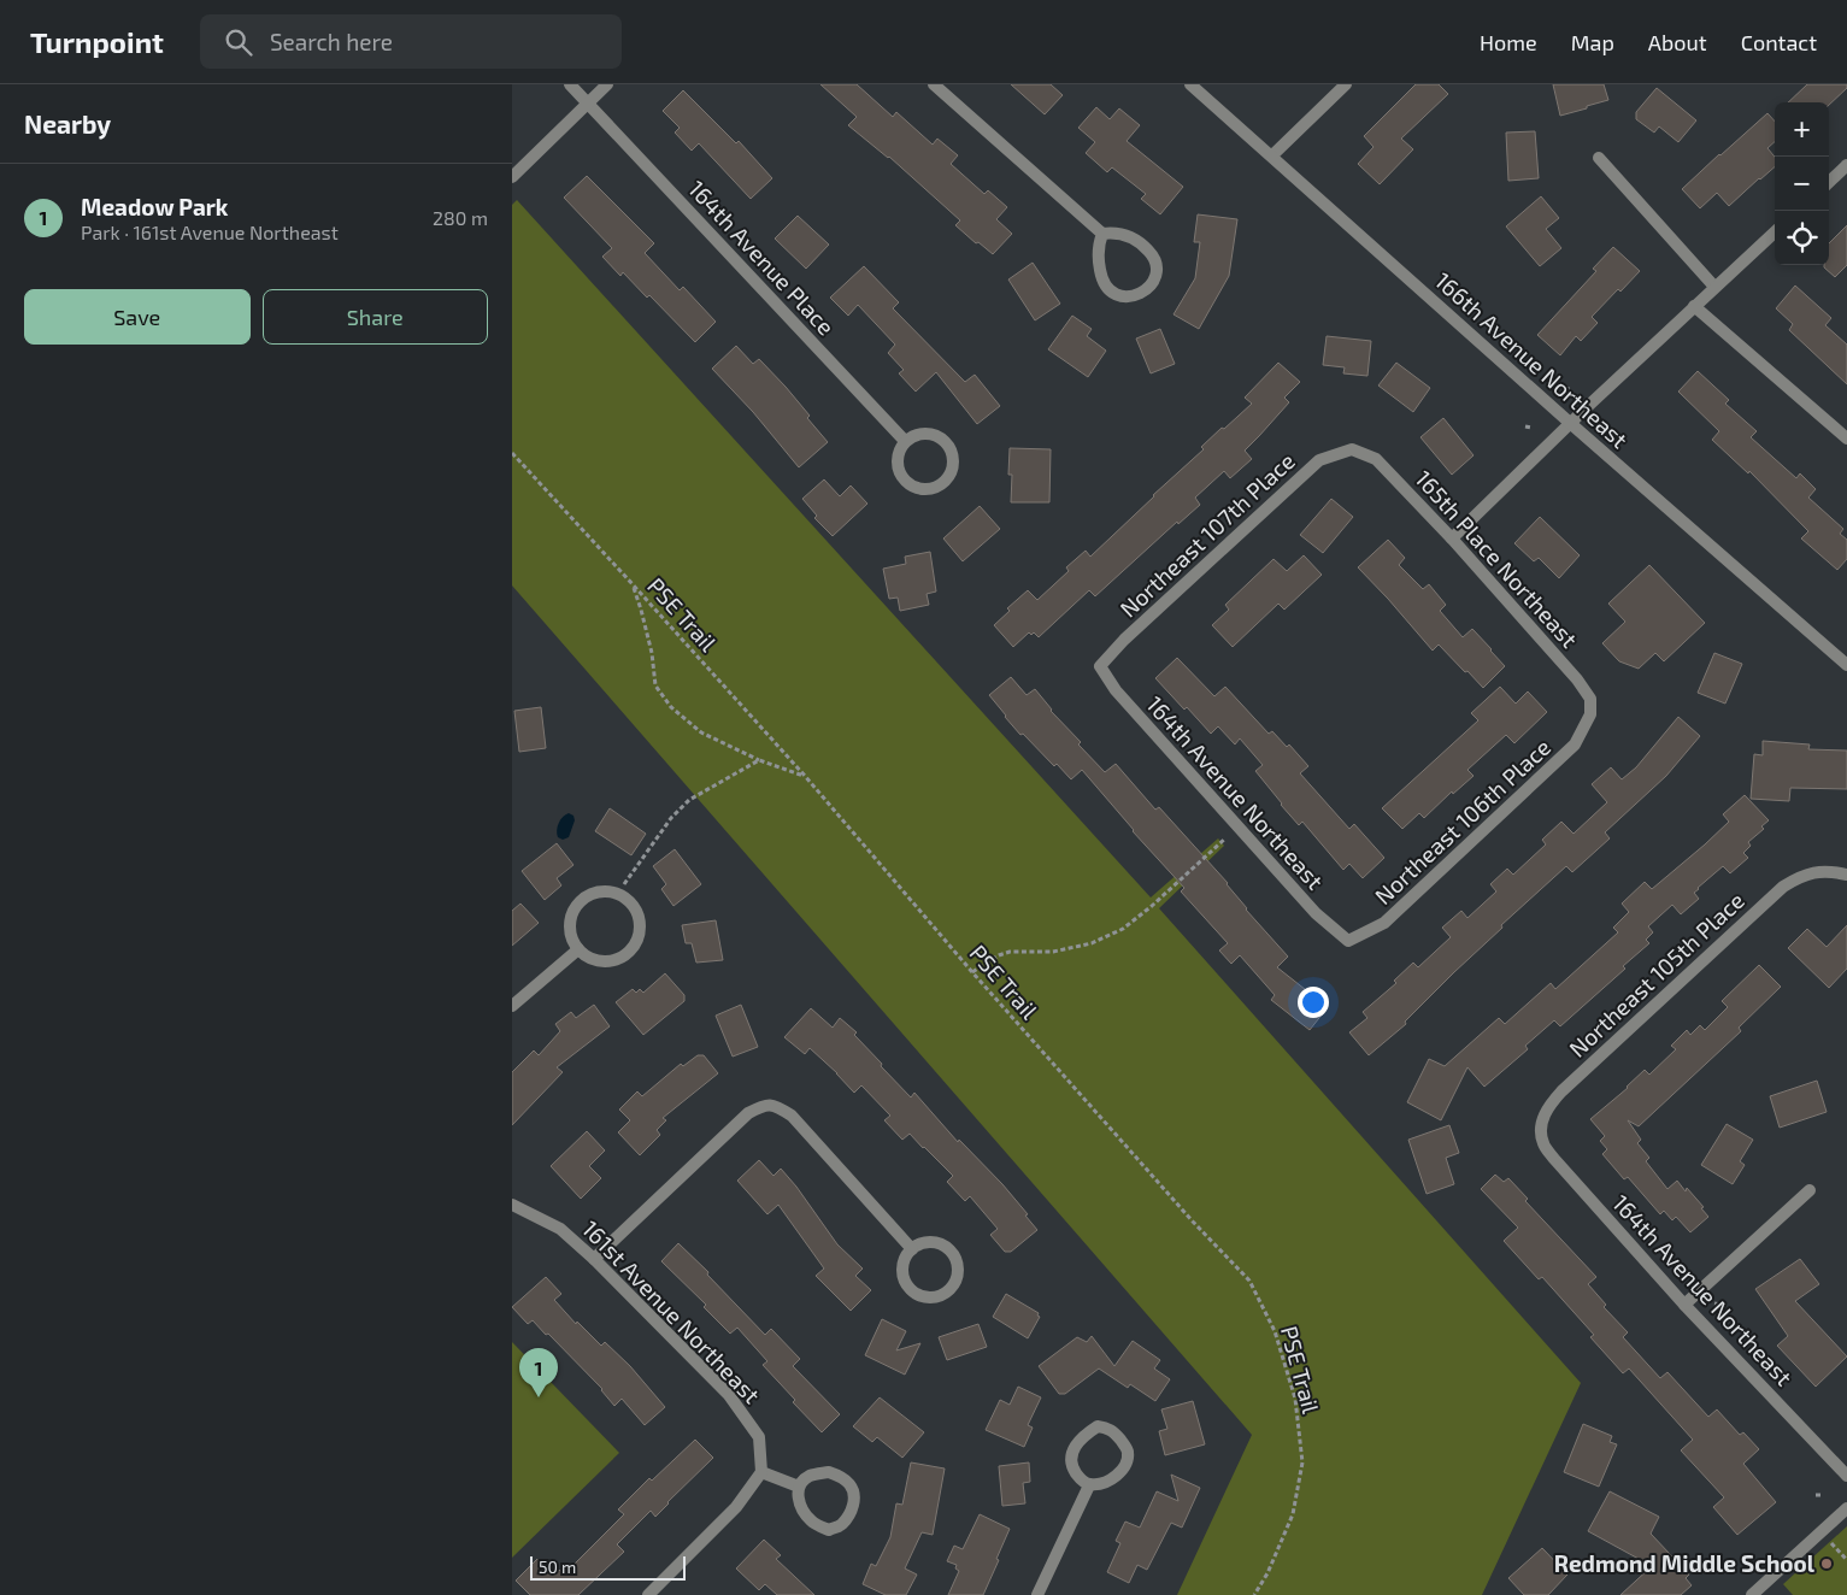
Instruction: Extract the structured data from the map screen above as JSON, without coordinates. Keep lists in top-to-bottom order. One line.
{"streets":{"street":["164th Avenue Place","166th Avenue Northeast","Northeast 107th Place","165th Place Northeast","164th Avenue Northeast","Northeast 106th Place","Northeast 105th Place","161st Avenue Northeast"],"path":["PSE Trail"]},"crossings":[["Northeast 107th Place","165th Place Northeast"],["Northeast 107th Place","164th Avenue Northeast"],["165th Place Northeast","Northeast 106th Place"],["164th Avenue Northeast","Northeast 106th Place"],["164th Avenue Northeast","Northeast 105th Place"]],"places":["Redmond Middle School"],"scale_bar":"50 m","page":{"header":"Turnpoint","search":"Search here","nav":["Home","Map","About","Contact"],"heading":"Nearby","map_buttons":["+","−"],"list":[{"mark":"1","name":"Meadow Park","note":"Park · 161st Avenue Northeast","value":"280 m"}],"buttons":["Save","Share"],"pins":"1","scale":"50 m"}}
